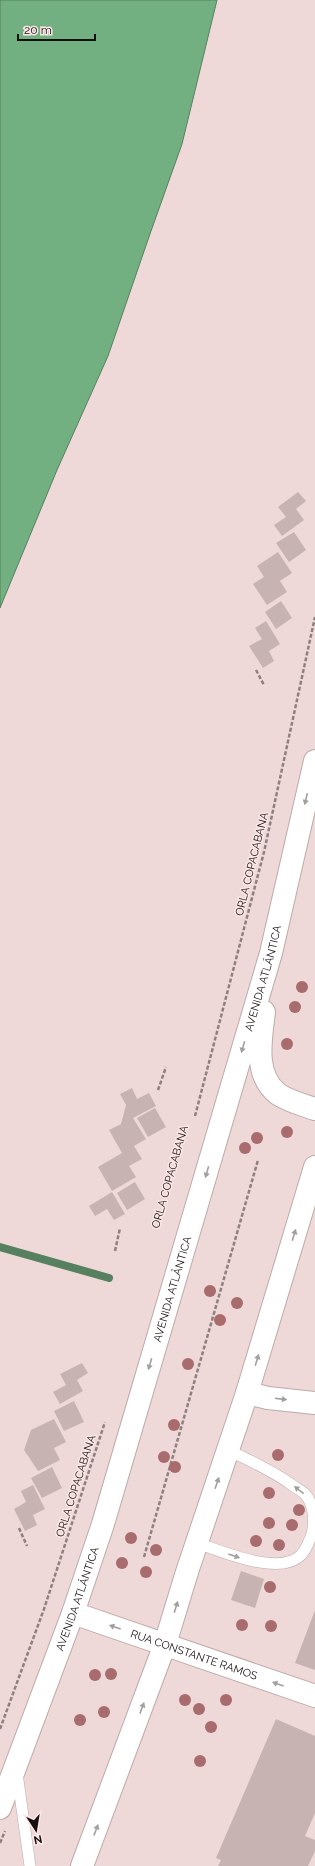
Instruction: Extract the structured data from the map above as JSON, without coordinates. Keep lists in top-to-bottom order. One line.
{"streets":{"main road":["AVENIDA ATLÂNTICA","RUA CONSTANTE RAMOS"],"path":["ORLA COPACABANA"]},"crossings":[["AVENIDA ATLÂNTICA","RUA CONSTANTE RAMOS"]],"one_way":["RUA CONSTANTE RAMOS"],"scale_bar":"20 m","north":"bottom"}
